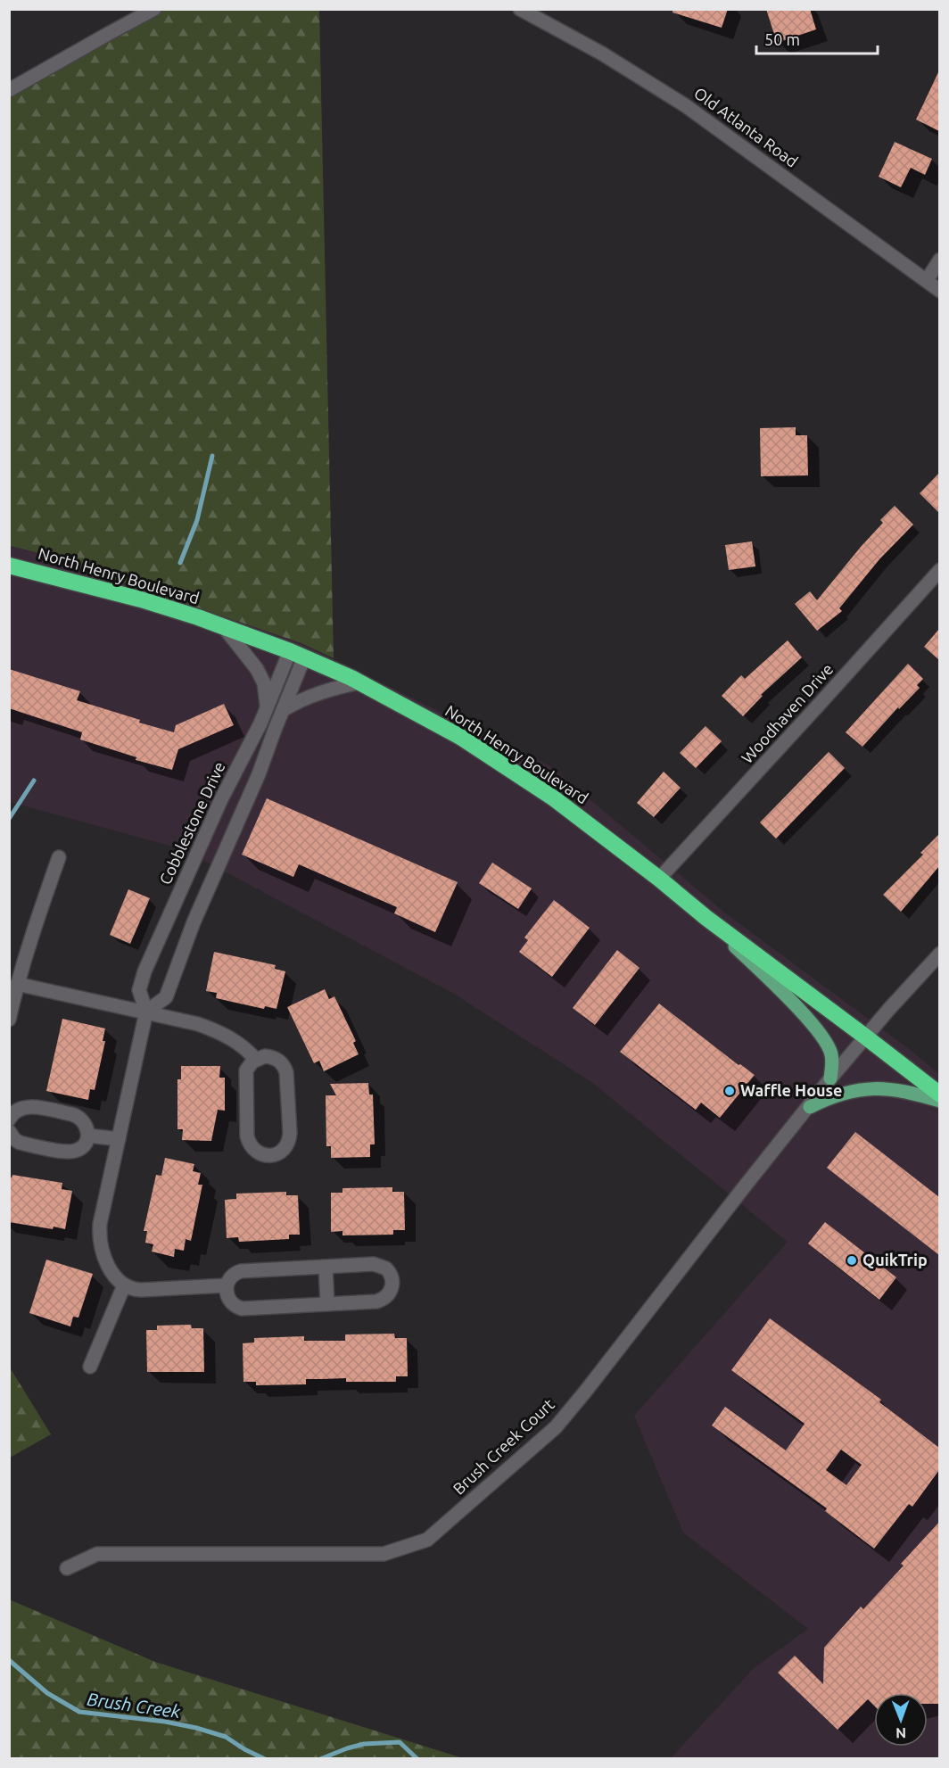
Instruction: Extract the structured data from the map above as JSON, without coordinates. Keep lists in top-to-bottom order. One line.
{"streets":{"highway":["North Henry Boulevard"],"street":["Old Atlanta Road","Woodhaven Drive","Cobblestone Drive","Brush Creek Court"]},"crossings":[["North Henry Boulevard","Woodhaven Drive"],["North Henry Boulevard","Cobblestone Drive"],["North Henry Boulevard","Brush Creek Court"]],"water":["Brush Creek"],"places":["Waffle House","QuikTrip"],"scale_bar":"50 m","north":"bottom"}
